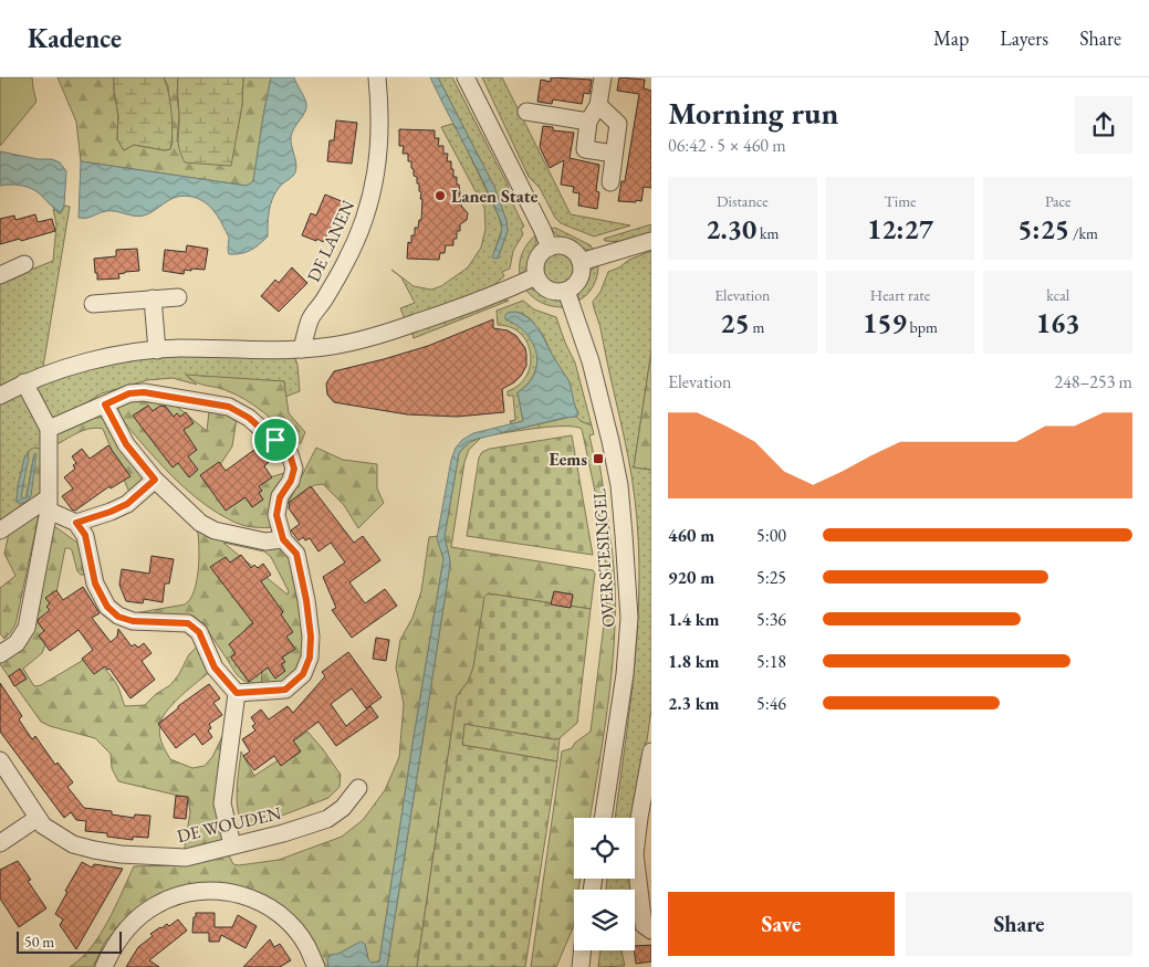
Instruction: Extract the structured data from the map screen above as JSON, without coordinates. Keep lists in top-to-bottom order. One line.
{"streets":{"street":["DE LANEN","OVERSTESINGEL","DE WOUDEN"]},"places":{"other":["Lanen State"],"transit":["Eems"]},"scale_bar":"50 m","page":{"header":"Kadence","nav":["Map","Layers","Share"],"heading":["Morning run","06:42 · 5 × 460 m"],"stats":[["Distance","2.30 km"],["Time","12:27"],["Pace","5:25 /km"],["Elevation","25 m"],["Heart rate","159 bpm"],["kcal","163"]],"chart":["Elevation","248–253 m"],"list":[{"name":"460 m","note":"5:00"},{"name":"920 m","note":"5:25"},{"name":"1.4 km","note":"5:36"},{"name":"1.8 km","note":"5:18"},{"name":"2.3 km","note":"5:46"}],"buttons":["Save","Share"],"scale":"50 m"}}
